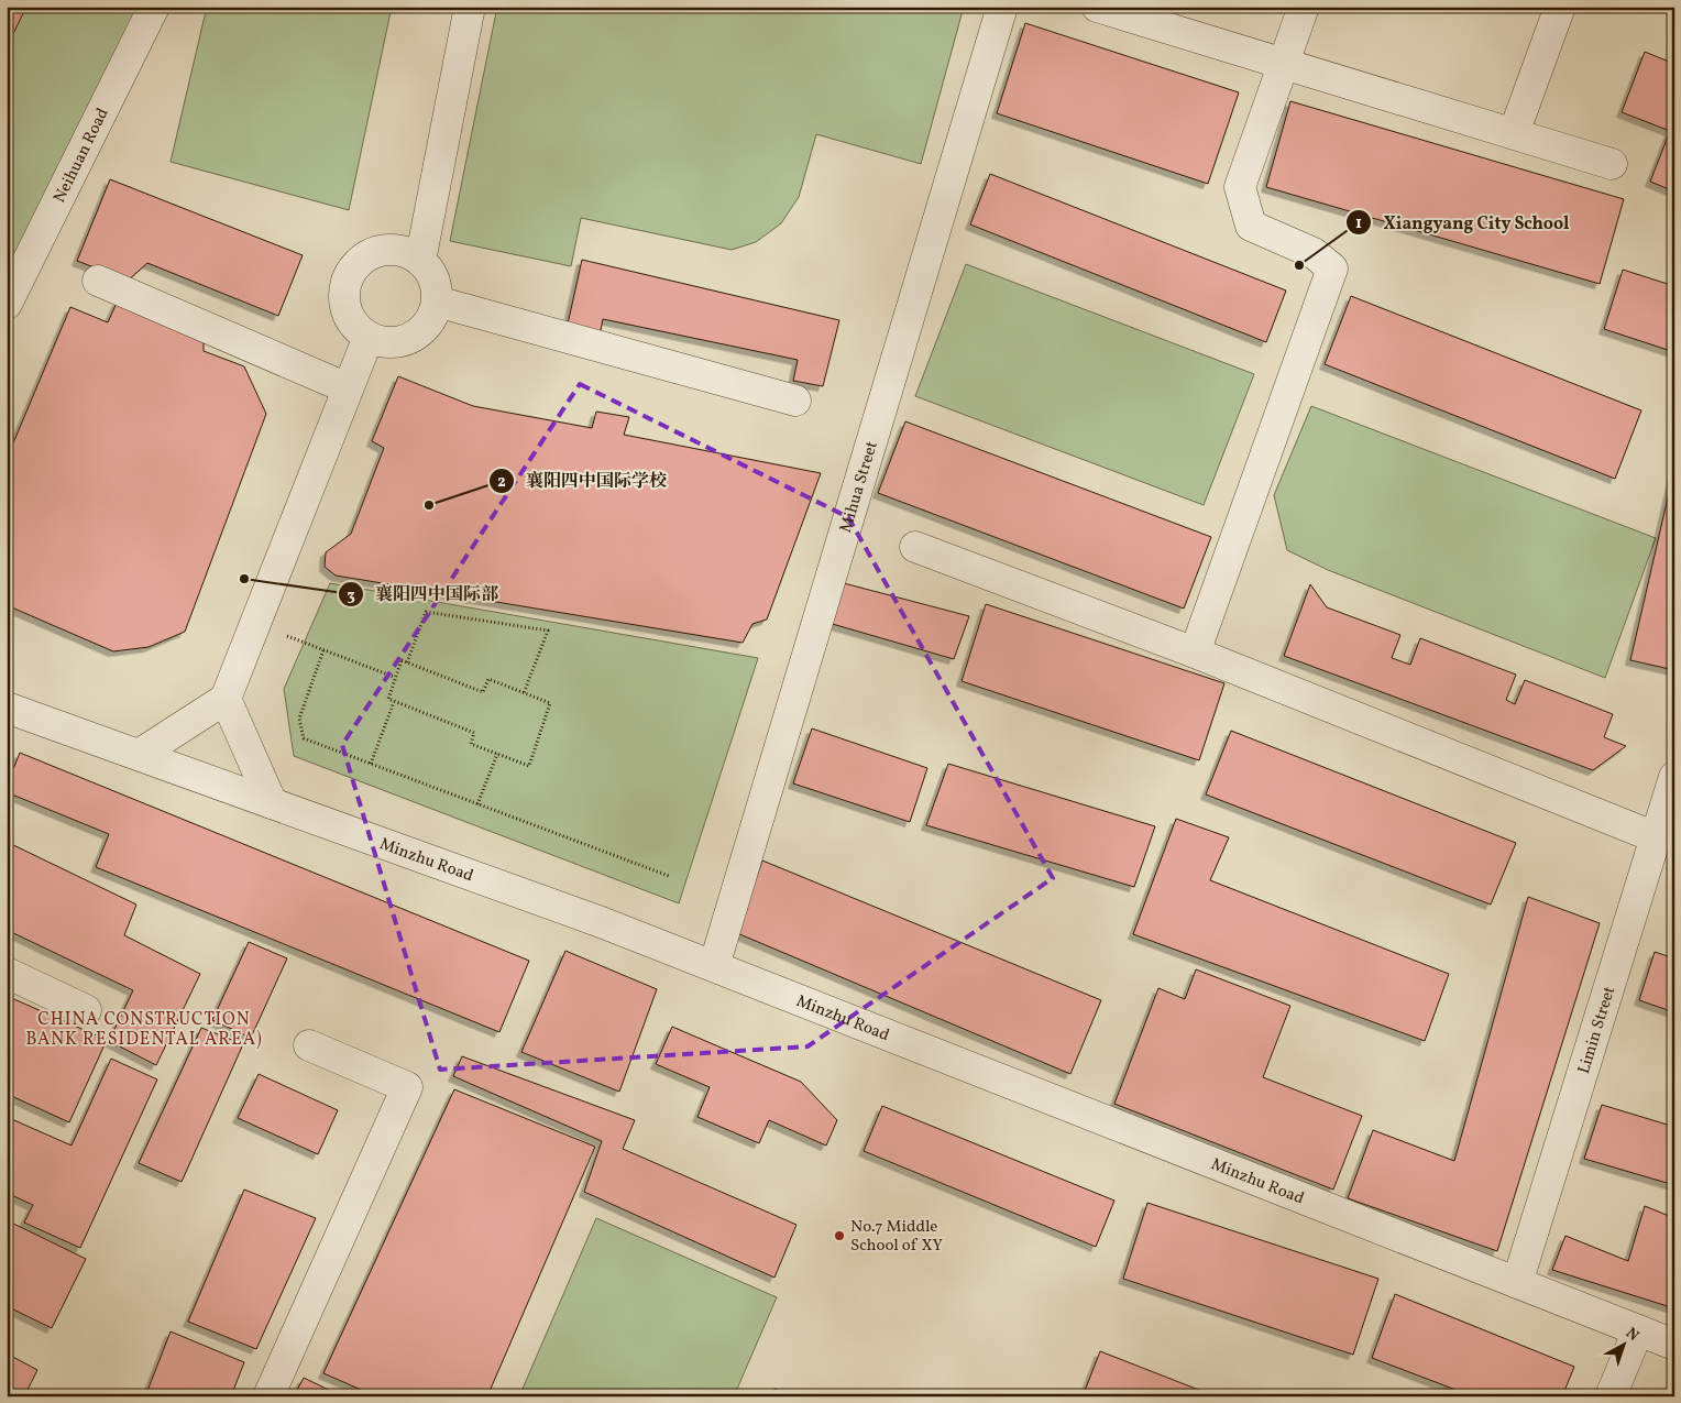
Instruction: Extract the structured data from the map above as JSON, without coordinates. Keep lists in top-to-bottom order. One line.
{"streets":{"street":["Neihuan Road","Mihua Street","Minzhu Road","Limin Street"]},"crossings":[["Mihua Street","Minzhu Road"],["Minzhu Road","Limin Street"]],"districts":["CHINA CONSTRUCTION BANK RESIDENTAL AREA)"],"places":["Xiangyang City School","襄阳四中国际学校","襄阳四中国际部","No.7 Middle School of XY"],"north":"top right"}
